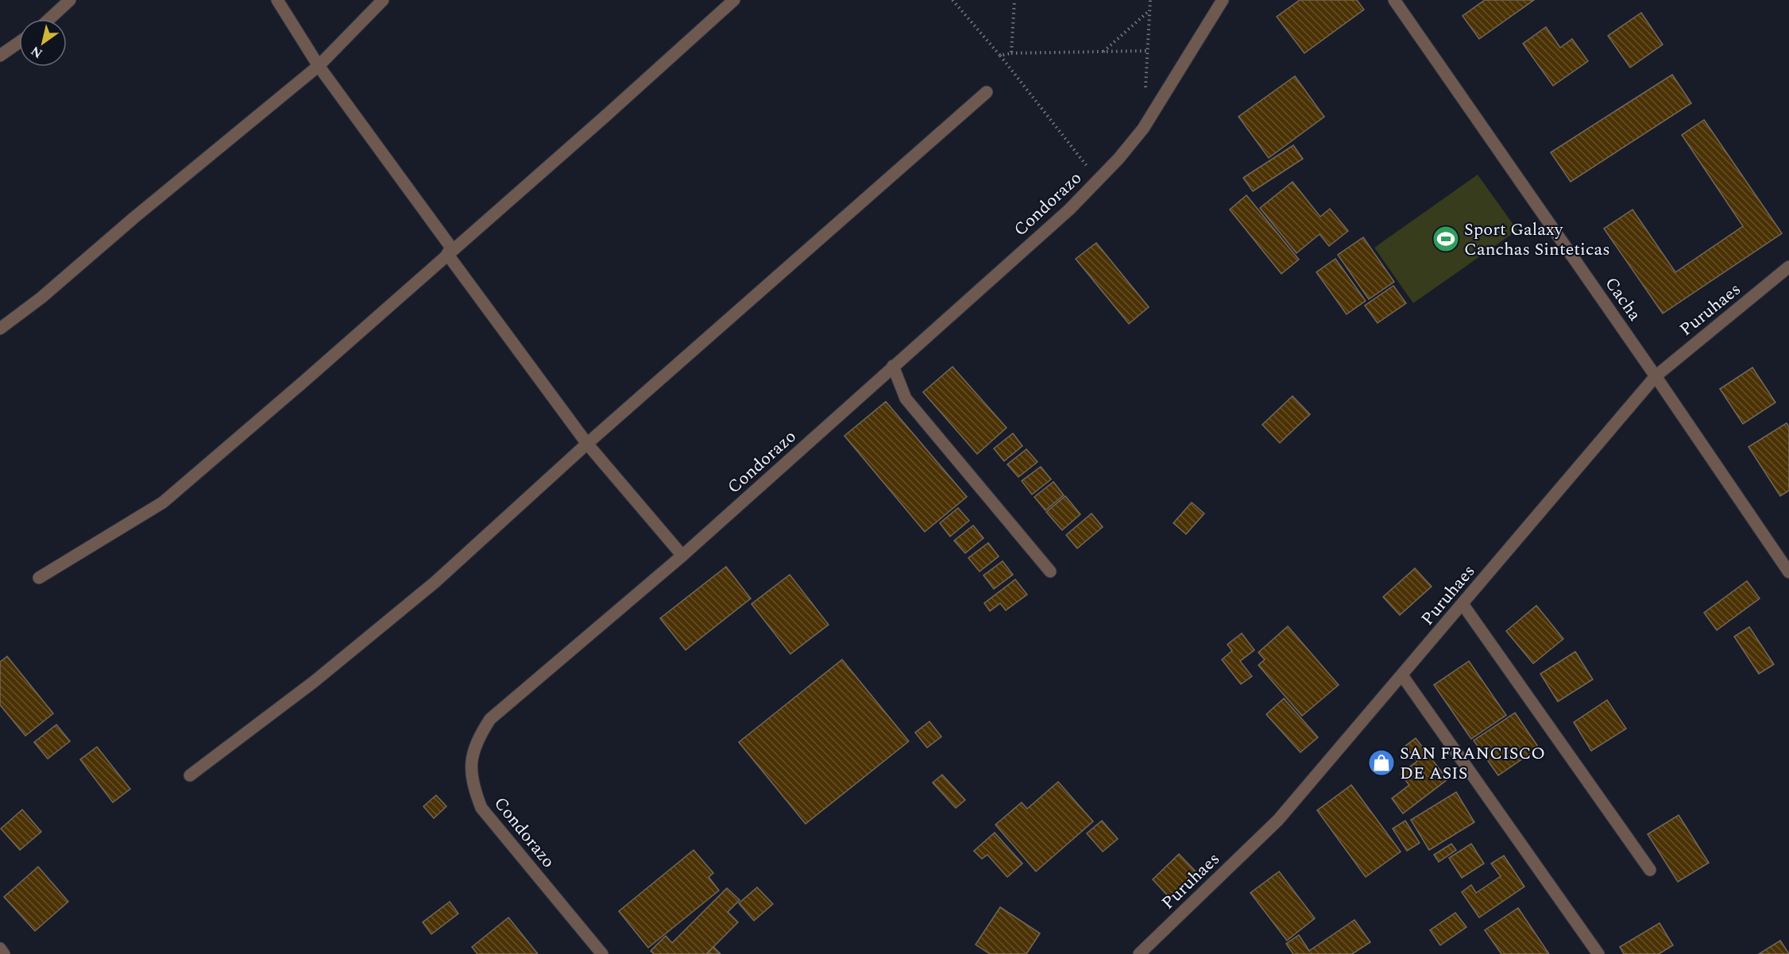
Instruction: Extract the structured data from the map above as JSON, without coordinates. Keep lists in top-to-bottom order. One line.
{"streets":{"street":["Condorazo","Cacha","Puruhaes"]},"crossings":[["Cacha","Puruhaes"]],"places":{"sports":["Sport Galaxy Canchas Sinteticas"],"shop":["SAN FRANCISCO DE ASIS"]},"north":"bottom left"}
